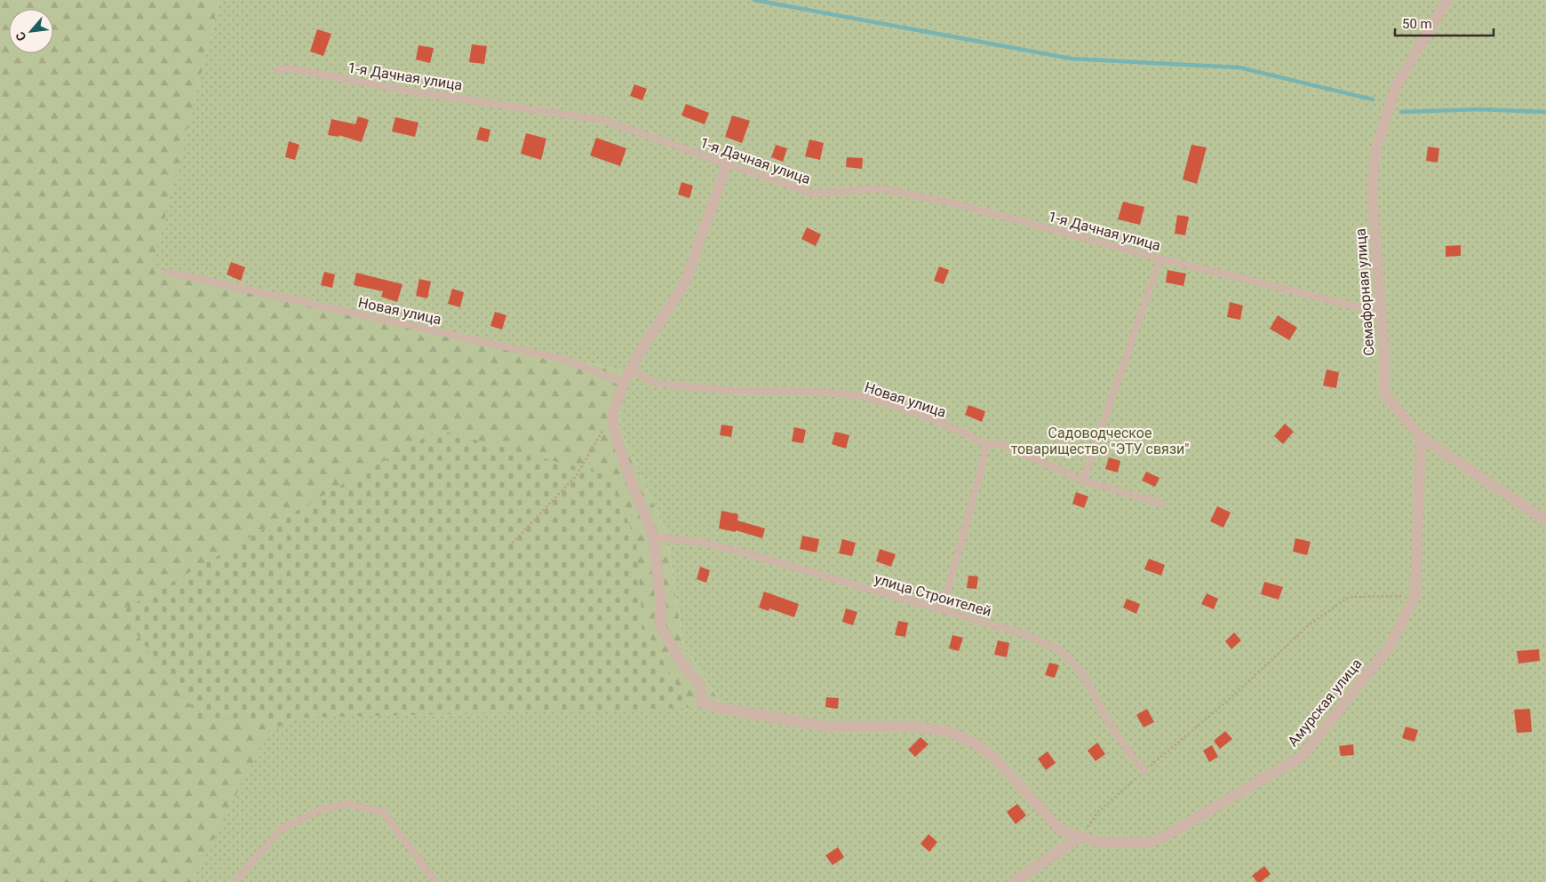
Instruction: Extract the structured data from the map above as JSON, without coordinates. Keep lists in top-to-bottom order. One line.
{"streets":{"street":["Семафорная улица","Амурская улица"],"lane":["1-я Дачная улица","Новая улица","улица Строителей"]},"crossings":[["1-я Дачная улица","Семафорная улица"],["Семафорная улица","Амурская улица"],["улица Строителей","Амурская улица"]],"parks":["Садоводческое товарищество \"ЭТУ связи\""],"scale_bar":"50 m","north":"bottom left"}
